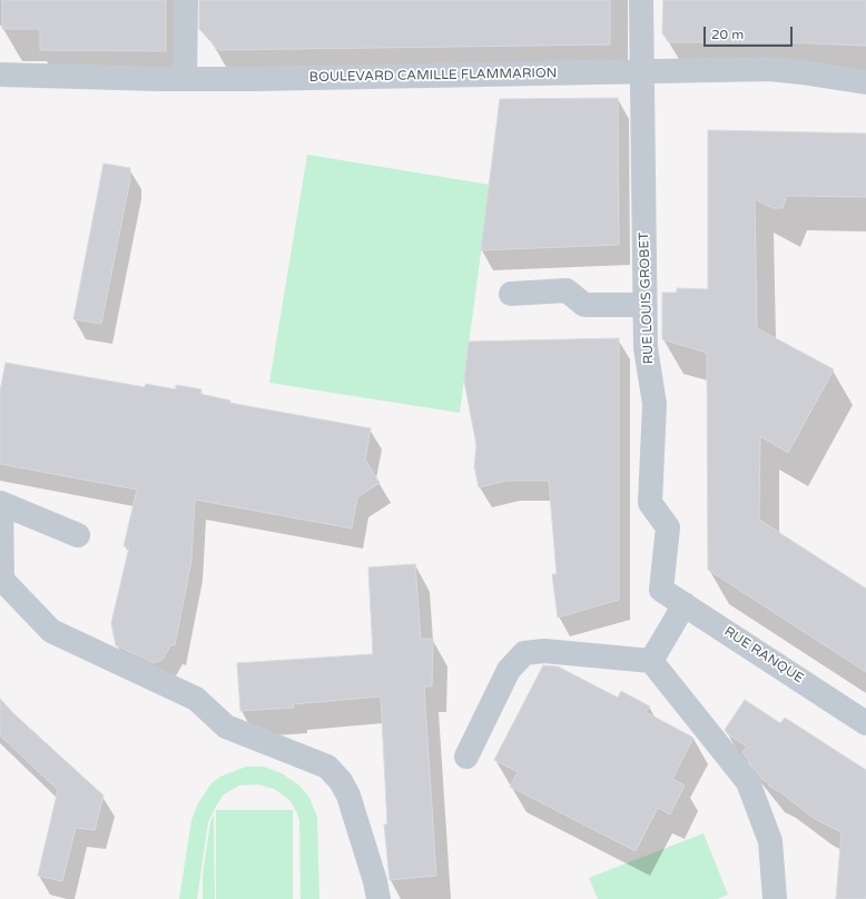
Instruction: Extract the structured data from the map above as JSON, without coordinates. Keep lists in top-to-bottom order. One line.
{"streets":{"street":["BOULEVARD CAMILLE FLAMMARION","RUE LOUIS GROBET","RUE RANQUE"]},"crossings":[["BOULEVARD CAMILLE FLAMMARION","RUE LOUIS GROBET"],["RUE LOUIS GROBET","RUE RANQUE"]],"scale_bar":"20 m"}
